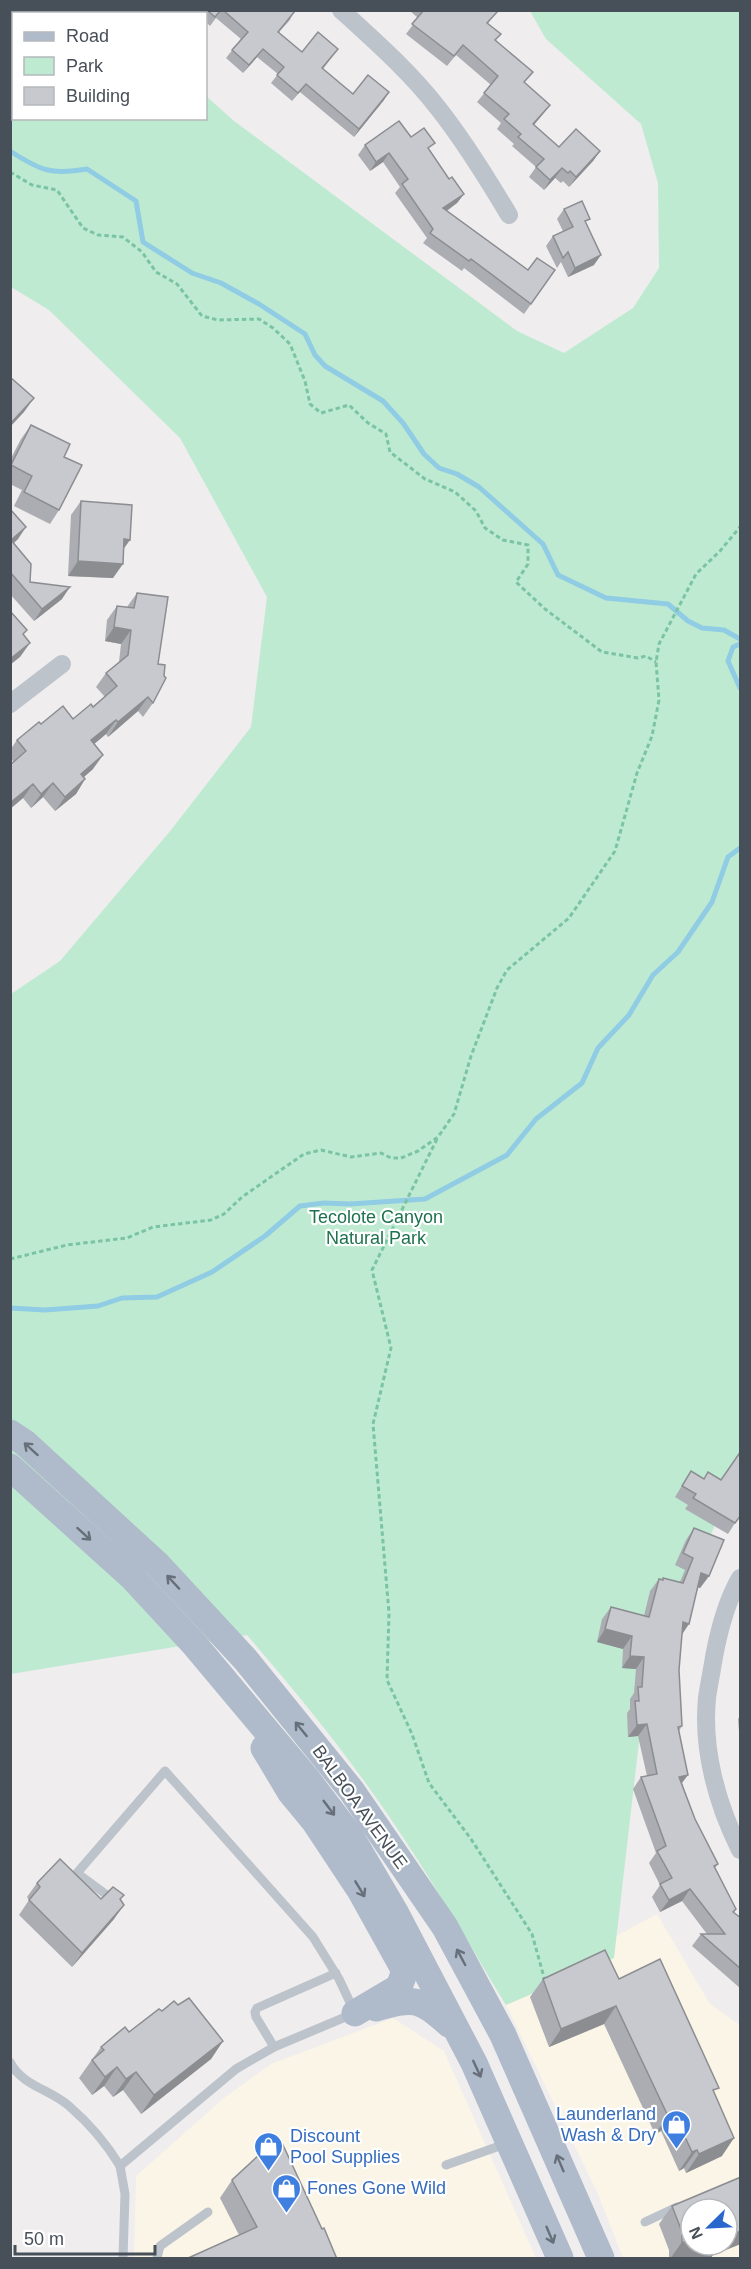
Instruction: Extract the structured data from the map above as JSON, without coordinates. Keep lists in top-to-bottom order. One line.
{"streets":{"main road":["BALBOA AVENUE"]},"parks":["Tecolote Canyon Natural Park"],"places":{"shop":["Launderland Wash & Dry","Discount Pool Supplies","Fones Gone Wild"]},"legend":["Road","Park","Building"],"scale_bar":"50 m","north":"bottom left"}
